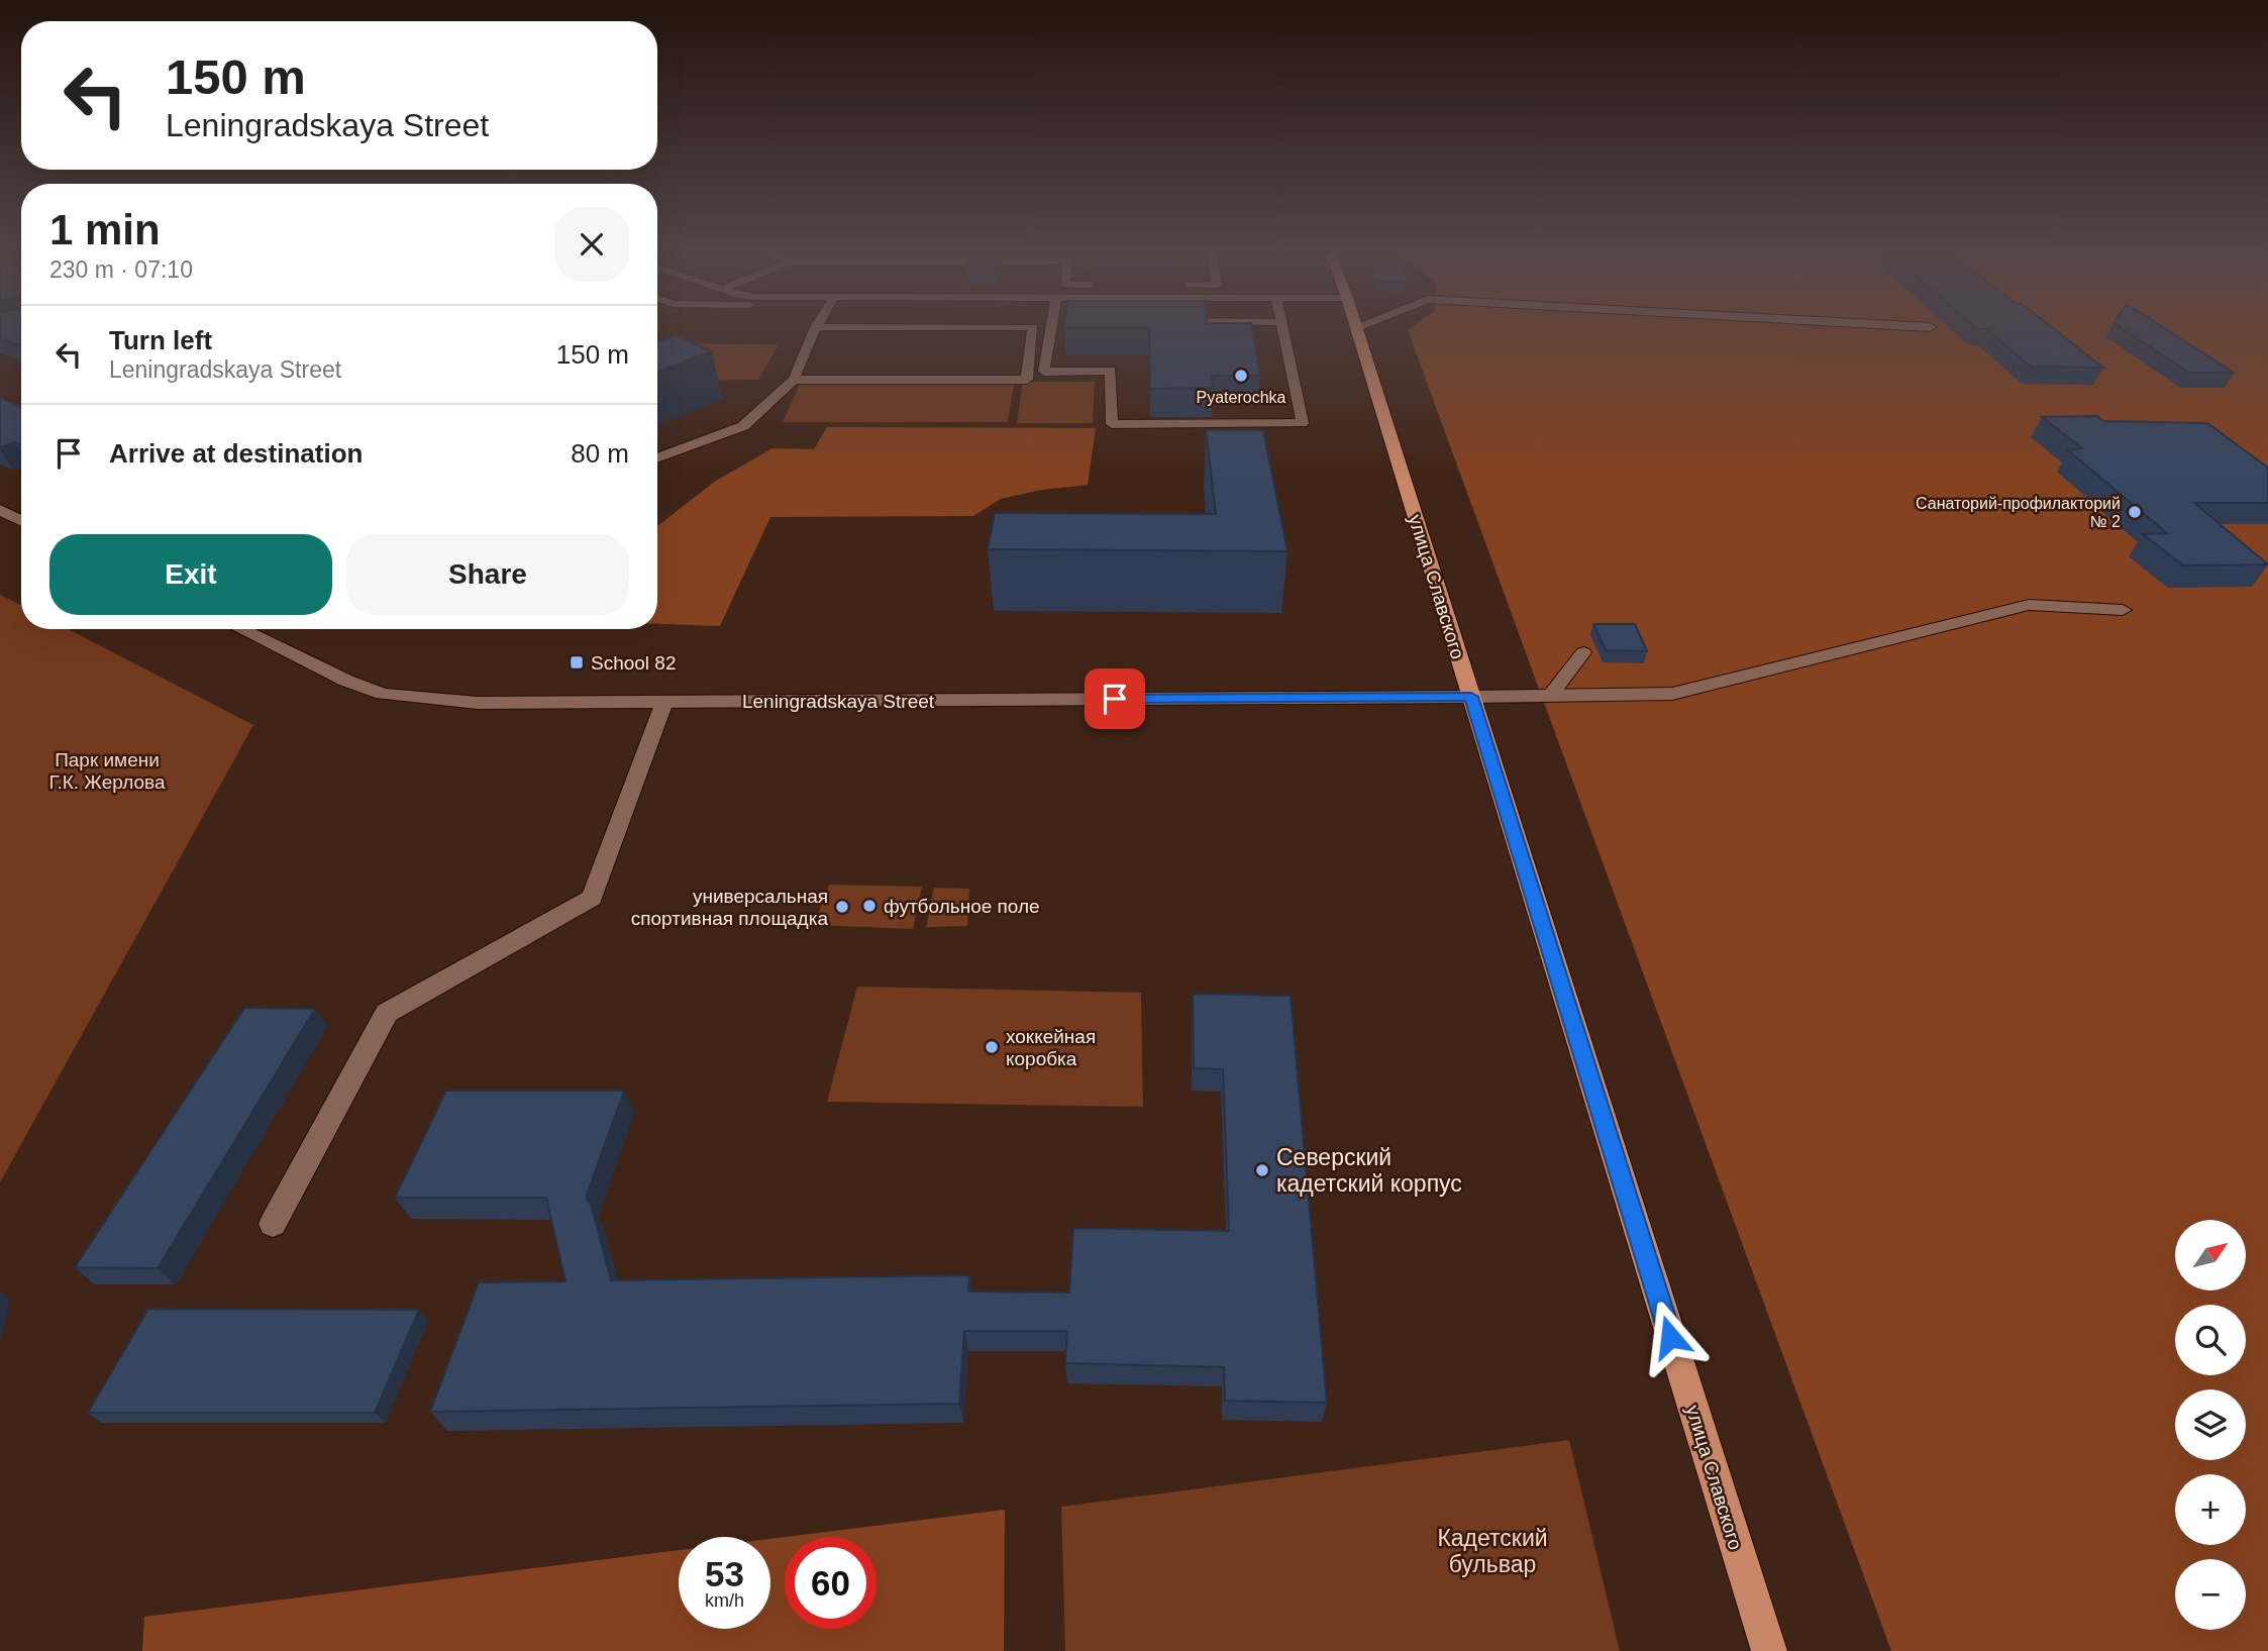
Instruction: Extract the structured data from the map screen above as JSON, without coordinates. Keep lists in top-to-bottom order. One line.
{"streets":{"main road":["улица Славского"],"street":["Leningradskaya Street"]},"crossings":[["улица Славского","Leningradskaya Street"]],"parks":["Парк имени Г.К. Жерлова","Кадетский бульвар"],"places":{"other":["Pyaterochka","Санаторий-профилакторий № 2","футбольное поле","универсальная спортивная площадка","хоккейная коробка","Северский кадетский корпус"],"transit":["School 82"]},"north":"top right","page":{"turn":["150 m","Leningradskaya Street"],"heading":["1 min","230 m · 07:10"],"list":[{"name":"Turn left","note":"Leningradskaya Street","value":"150 m"},{"name":"Arrive at destination","value":"80 m"}],"buttons":["Exit","Share"],"map_buttons":["+","−"],"speed":"53 km/h","limit":"60"}}
